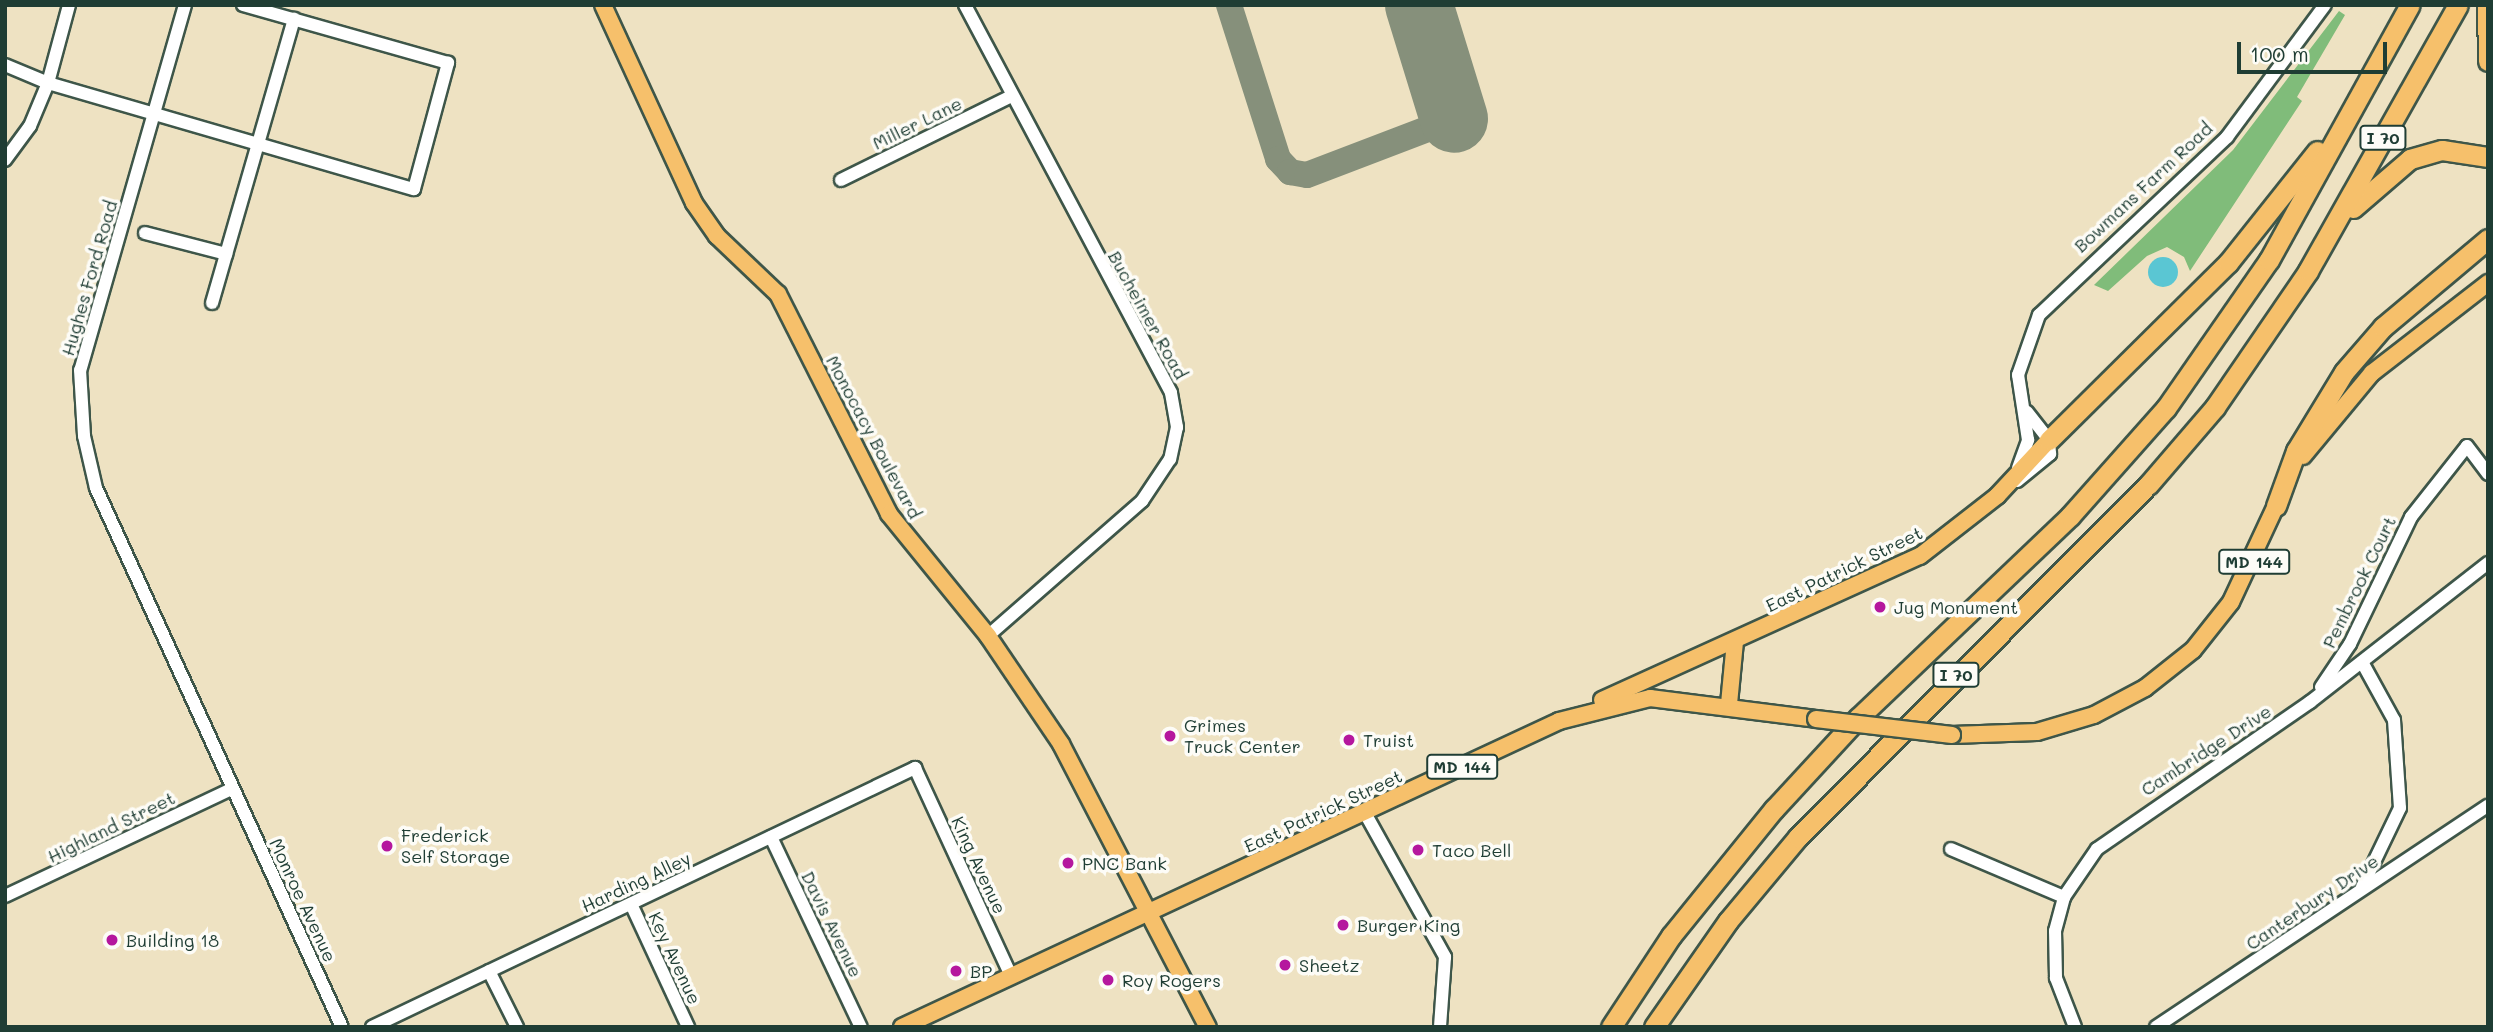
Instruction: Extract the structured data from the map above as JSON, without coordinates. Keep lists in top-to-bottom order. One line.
{"streets":{"highway":["I 70"],"main road":["Monocacy Boulevard","MD 144","East Patrick Street"],"street":["Miller Lane","Bowmans Farm Road","Hughes Ford Road","Bucheimer Road","Pembrook Court","Cambridge Drive","Highland Street","King Avenue","Harding Alley","Monroe Avenue","Canterbury Drive","Davis Avenue","Key Avenue"]},"crossings":[["Miller Lane","Bucheimer Road"],["Bowmans Farm Road","East Patrick Street"],["Hughes Ford Road","Highland Street"],["Hughes Ford Road","Monroe Avenue"],["Bucheimer Road","Monocacy Boulevard"],["Monocacy Boulevard","East Patrick Street"],["MD 144","East Patrick Street"],["East Patrick Street","King Avenue"],["Pembrook Court","Cambridge Drive"],["Highland Street","Monroe Avenue"],["King Avenue","Harding Alley"],["Harding Alley","Davis Avenue"],["Harding Alley","Key Avenue"]],"places":["Jug Monument","Grimes Truck Center","Truist","Frederick Self Storage","Taco Bell","PNC Bank","Burger King","Building 18","Sheetz","BP","Roy Rogers"],"scale_bar":"100 m"}
